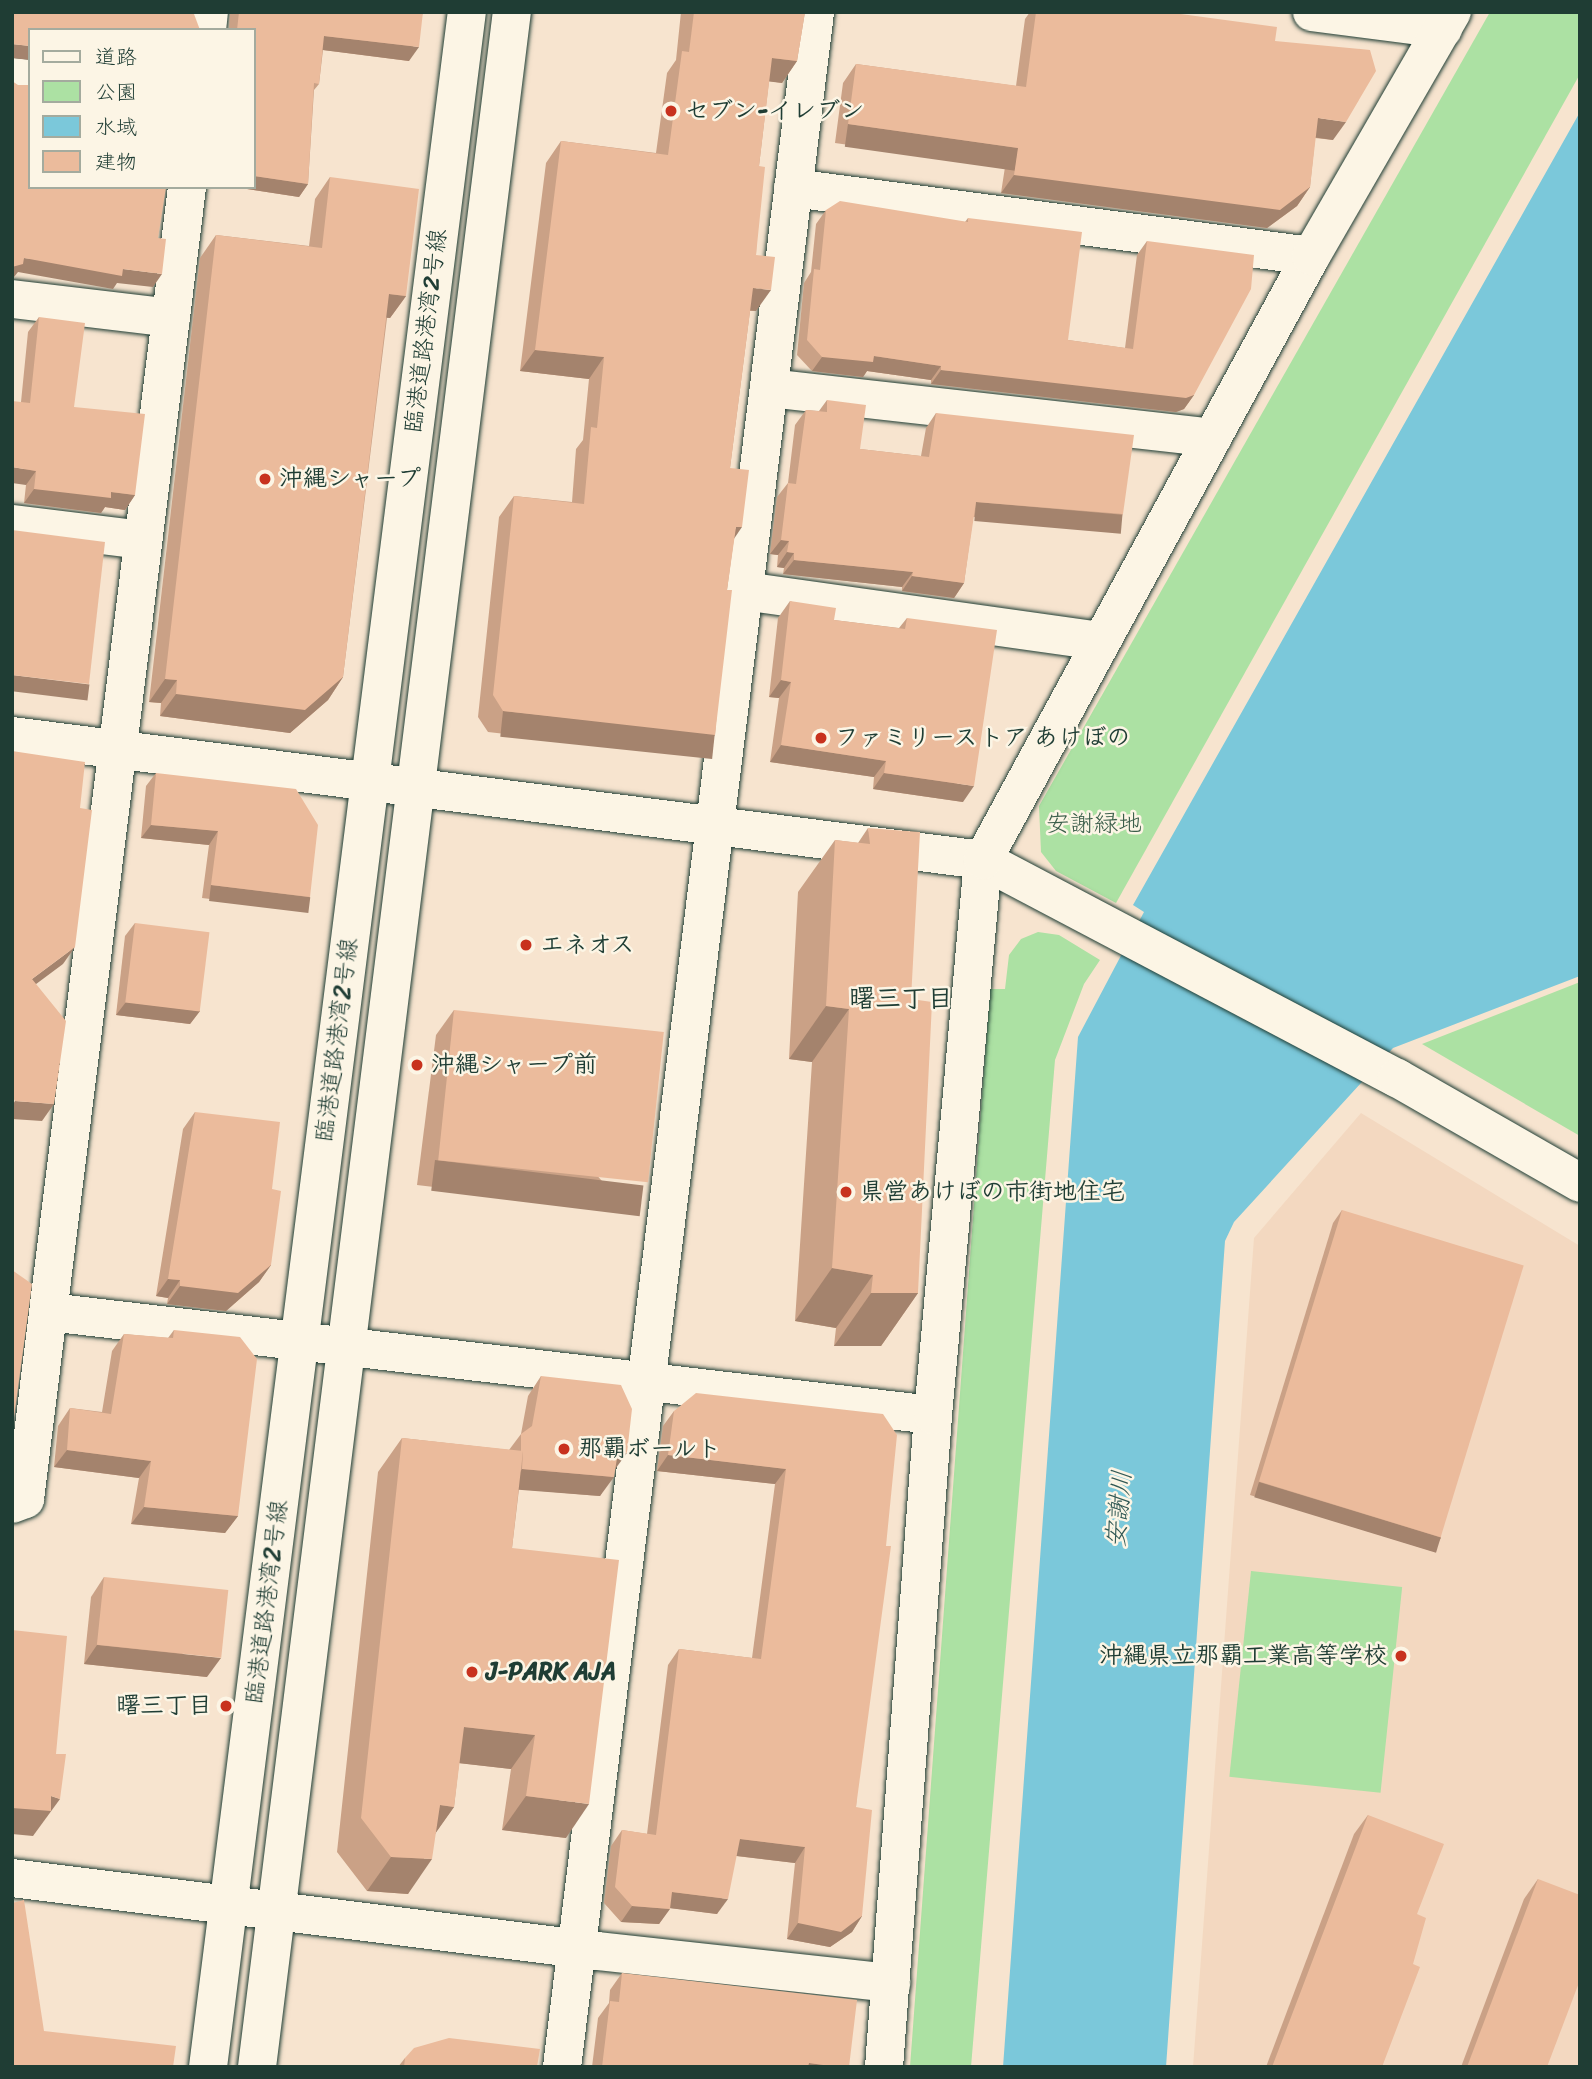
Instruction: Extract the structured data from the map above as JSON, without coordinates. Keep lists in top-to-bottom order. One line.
{"streets":{"street":["臨港道路港湾2号線"]},"districts":["曙三丁目"],"water":["安謝川"],"parks":["安謝緑地"],"places":["セブン-イレブン","沖縄シャープ","ファミリーストア あけぼの","エネオス","沖縄シャープ前","県営あけぼの市街地住宅","那覇ボールト","沖縄県立那覇工業高等学校","J-PARK AJA","曙三丁目"],"legend":["道路","公園","水域","建物"]}
